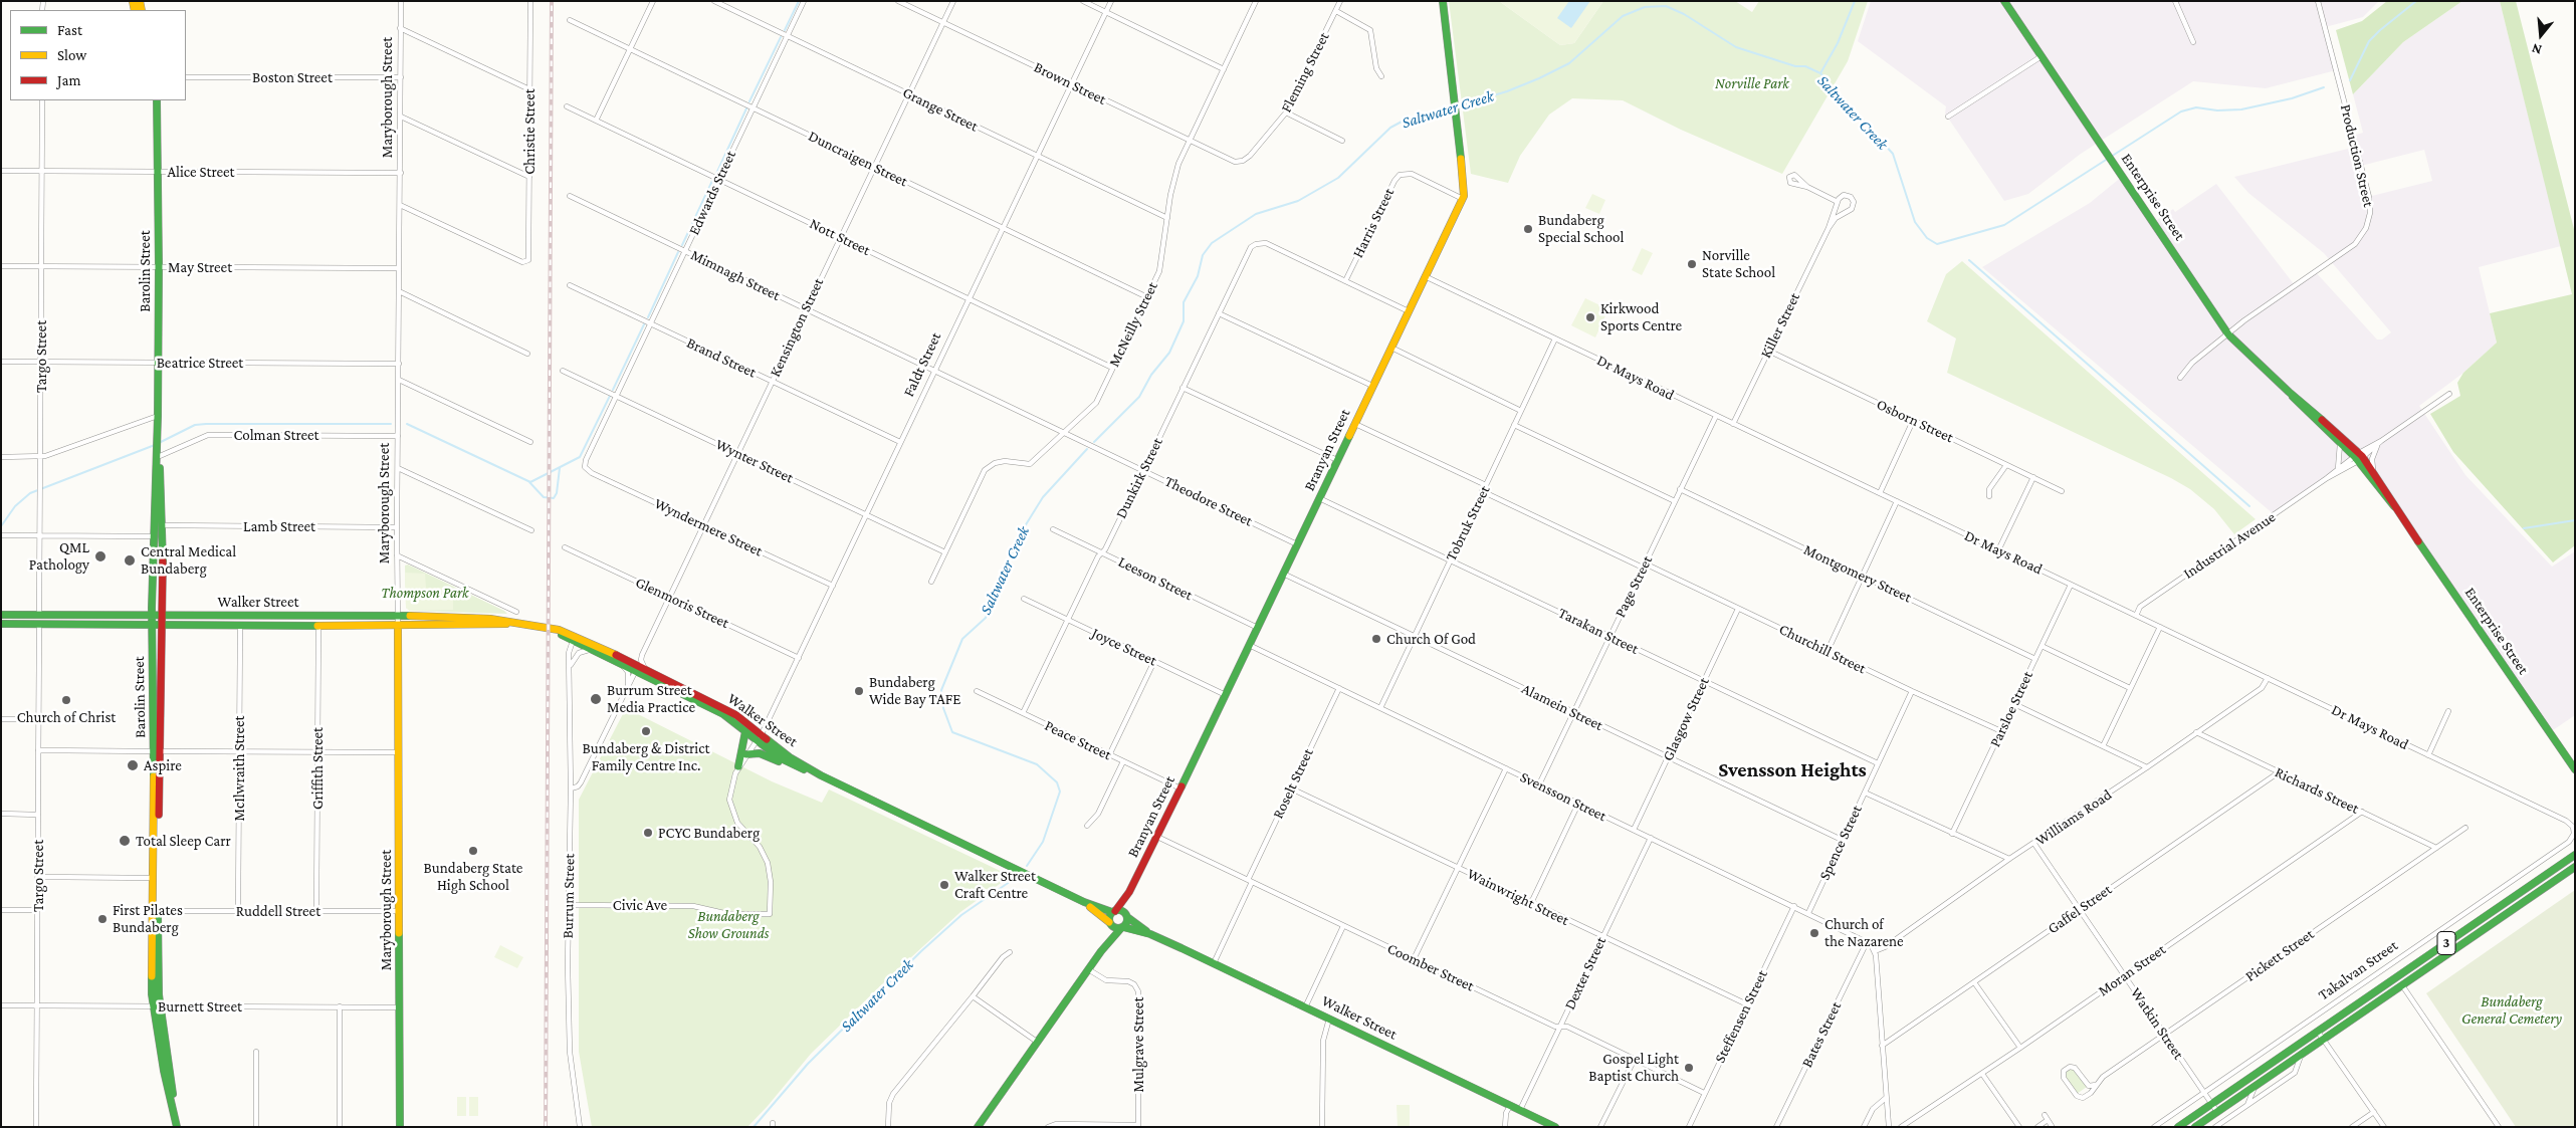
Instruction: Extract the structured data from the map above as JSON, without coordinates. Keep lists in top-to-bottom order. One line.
{"streets":{"main road":["Maryborough Street","Enterprise Street","Barolin Street","Branyan Street","Walker Street","3","Takalvan Street"],"street":["Fleming Street","Boston Street","Brown Street","Grange Street","Christie Street","Production Street","Duncraigen Street","Alice Street","Edwards Street","Harris Street","Nott Street","May Street","Mimnagh Street","McNeilly Street","Killer Street","Kensington Street","Targo Street","Brand Street","Beatrice Street","Faldt Street","Dr Mays Road","Osborn Street","Colman Street","Wynter Street","Dunkirk Street","Theodore Street","Tobruk Street","Lamb Street","Wyndermere Street","Industrial Avenue","Montgomery Street","Leeson Street","Page Street","Glenmoris Street","Tarakan Street","Joyce Street","Churchill Street","Alamein Street","Parsloe Street","Glasgow Street","Peace Street","McIlwraith Street","Griffith Street","Roselt Street","Richards Street","Svensson Street","Williams Road","Spence Street","Burrum Street","Wainwright Street","Civic Ave","Gaffel Street","Ruddell Street","Pickett Street","Coomber Street","Moran Street","Dexter Street","Burnett Street","Steffensen Street","Watkin Street","Bates Street","Mulgrave Street"]},"crossings":[["Fleming Street","Brown Street"],["Boston Street","Maryborough Street"],["Brown Street","McNeilly Street"],["Brown Street","Kensington Street"],["Brown Street","Faldt Street"],["Maryborough Street","Christie Street"],["Maryborough Street","Alice Street"],["Maryborough Street","May Street"],["Maryborough Street","Beatrice Street"],["Maryborough Street","Colman Street"],["Maryborough Street","Lamb Street"],["Maryborough Street","Walker Street"],["Maryborough Street","Ruddell Street"],["Maryborough Street","Burnett Street"],["Grange Street","Edwards Street"],["Grange Street","McNeilly Street"],["Grange Street","Kensington Street"],["Grange Street","Faldt Street"],["Production Street","Enterprise Street"],["Duncraigen Street","Edwards Street"],["Duncraigen Street","McNeilly Street"],["Duncraigen Street","Kensington Street"],["Duncraigen Street","Faldt Street"],["Alice Street","Barolin Street"],["Alice Street","Targo Street"],["Edwards Street","Nott Street"],["Edwards Street","Mimnagh Street"],["Edwards Street","Brand Street"],["Edwards Street","Wynter Street"],["Edwards Street","Wyndermere Street"],["Enterprise Street","Industrial Avenue"],["Harris Street","Branyan Street"],["Harris Street","Dunkirk Street"],["Nott Street","McNeilly Street"],["Nott Street","Kensington Street"],["Nott Street","Faldt Street"],["May Street","Barolin Street"],["May Street","Targo Street"],["Barolin Street","Beatrice Street"],["Barolin Street","Colman Street"],["Barolin Street","Lamb Street"],["Barolin Street","Walker Street"],["Barolin Street","Ruddell Street"],["Barolin Street","Burnett Street"],["Mimnagh Street","McNeilly Street"],["Mimnagh Street","Kensington Street"],["Mimnagh Street","Faldt Street"],["Mimnagh Street","Theodore Street"],["McNeilly Street","Wynter Street"],["McNeilly Street","Theodore Street"],["Killer Street","Dr Mays Road"],["Killer Street","Osborn Street"],["Kensington Street","Brand Street"],["Kensington Street","Wynter Street"],["Kensington Street","Wyndermere Street"],["Kensington Street","Glenmoris Street"],["Targo Street","Beatrice Street"],["Targo Street","Walker Street"],["Targo Street","Burnett Street"],["Brand Street","Faldt Street"],["Faldt Street","Wynter Street"],["Faldt Street","Wyndermere Street"],["Faldt Street","Walker Street"],["Faldt Street","Glenmoris Street"],["Faldt Street","Civic Ave"],["Dr Mays Road","Branyan Street"],["Dr Mays Road","Tobruk Street"],["Dr Mays Road","Industrial Avenue"],["Dr Mays Road","Page Street"],["Dr Mays Road","Parsloe Street"],["Dr Mays Road","Williams Road"],["Dr Mays Road","Takalvan Street"],["Branyan Street","Theodore Street"],["Branyan Street","Leeson Street"],["Branyan Street","Walker Street"],["Branyan Street","Tarakan Street"],["Branyan Street","Joyce Street"],["Branyan Street","Alamein Street"],["Branyan Street","Peace Street"],["Branyan Street","Svensson Street"],["Branyan Street","Coomber Street"],["Dunkirk Street","Theodore Street"],["Dunkirk Street","Leeson Street"],["Dunkirk Street","Joyce Street"],["Dunkirk Street","Peace Street"],["Tobruk Street","Tarakan Street"],["Tobruk Street","Churchill Street"],["Tobruk Street","Alamein Street"],["Tobruk Street","Svensson Street"],["Montgomery Street","Page Street"],["Montgomery Street","Parsloe Street"],["Page Street","Tarakan Street"],["Page Street","Churchill Street"],["Page Street","Alamein Street"],["Page Street","Svensson Street"],["Walker Street","McIlwraith Street"],["Walker Street","Griffith Street"],["Walker Street","Roselt Street"],["Walker Street","Burrum Street"],["Walker Street","Dexter Street"],["Tarakan Street","Glasgow Street"],["Tarakan Street","Spence Street"],["Churchill Street","Parsloe Street"],["Churchill Street","Glasgow Street"],["Churchill Street","Spence Street"],["Alamein Street","Glasgow Street"],["Alamein Street","Spence Street"],["Glasgow Street","Svensson Street"],["McIlwraith Street","Ruddell Street"],["Griffith Street","Ruddell Street"],["Roselt Street","Svensson Street"],["Roselt Street","Wainwright Street"],["Roselt Street","Coomber Street"],["Richards Street","Williams Road"],["Richards Street","Gaffel Street"],["Richards Street","Pickett Street"],["Richards Street","Moran Street"],["Svensson Street","Williams Road"],["Svensson Street","Spence Street"],["Svensson Street","Dexter Street"],["Svensson Street","Steffensen Street"],["Svensson Street","Bates Street"],["Williams Road","Watkin Street"],["Burrum Street","Civic Ave"],["Wainwright Street","Dexter Street"],["Wainwright Street","Steffensen Street"],["Gaffel Street","Watkin Street"],["3","Watkin Street"],["Pickett Street","Watkin Street"],["Coomber Street","Dexter Street"],["Coomber Street","Steffensen Street"],["Moran Street","Watkin Street"],["Takalvan Street","Watkin Street"]],"districts":["Svensson Heights"],"water":["Saltwater Creek"],"parks":["Norville Park","Thompson Park","Bundaberg Show Grounds","Bundaberg General Cemetery"],"places":["Bundaberg Special School","Norville State School","Kirkwood Sports Centre","QML Pathology","Central Medical Bundaberg","Church Of God","Bundaberg Wide Bay TAFE","Burrum Street Media Practice","Church of Christ","Bundaberg & District Family Centre Inc.","Aspire","PCYC Bundaberg","Total Sleep Carr","Bundaberg State High School","Walker Street Craft Centre","First Pilates Bundaberg","Church of the Nazarene","Gospel Light Baptist Church"],"legend":["Fast","Slow","Jam"],"north":"bottom"}
